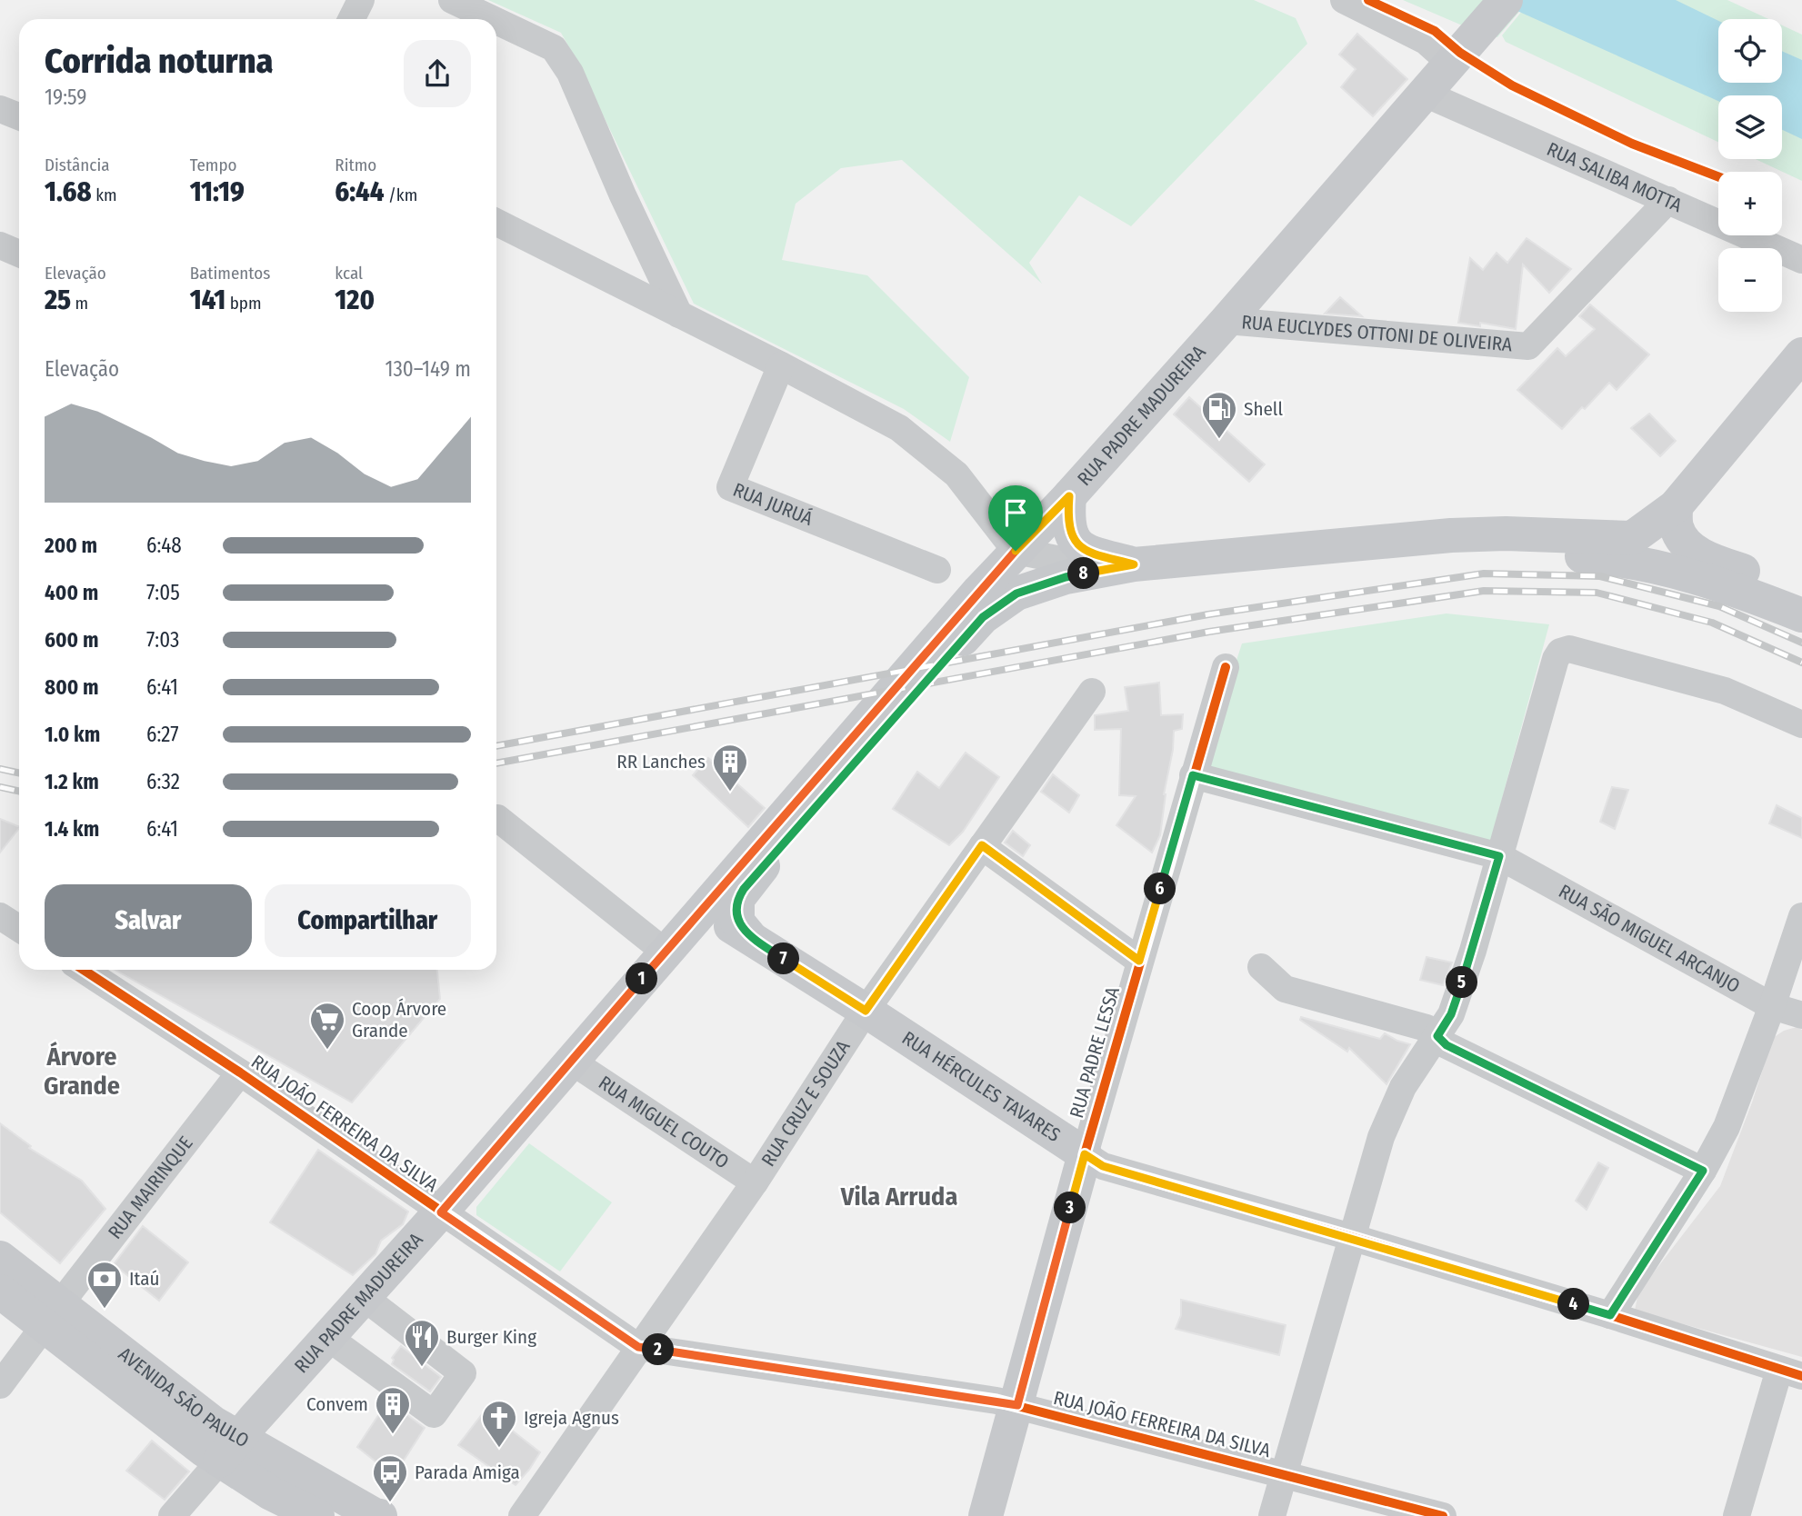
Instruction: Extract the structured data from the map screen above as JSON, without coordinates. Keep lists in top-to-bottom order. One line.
{"streets":{"main road":["RUA PADRE MADUREIRA","RUA PADRE LESSA","RUA HÉRCULES TAVARES","AVENIDA SÃO PAULO"],"street":["RUA SALIBA MOTTA","RUA EUCLYDES OTTONI DE OLIVEIRA","RUA JURUÁ","RUA SÃO MIGUEL ARCANJO","RUA CRUZ E SOUZA","RUA MIGUEL COUTO","RUA JOÃO FERREIRA DA SILVA","RUA MAIRINQUE"]},"crossings":[["RUA SALIBA MOTTA","RUA EUCLYDES OTTONI DE OLIVEIRA"],["RUA SALIBA MOTTA","RUA PADRE MADUREIRA"],["RUA EUCLYDES OTTONI DE OLIVEIRA","RUA PADRE MADUREIRA"],["RUA PADRE MADUREIRA","RUA HÉRCULES TAVARES"],["RUA PADRE MADUREIRA","RUA MIGUEL COUTO"],["RUA PADRE MADUREIRA","RUA JOÃO FERREIRA DA SILVA"],["RUA PADRE MADUREIRA","AVENIDA SÃO PAULO"],["RUA SÃO MIGUEL ARCANJO","RUA PADRE LESSA"],["RUA PADRE LESSA","RUA HÉRCULES TAVARES"],["RUA PADRE LESSA","RUA JOÃO FERREIRA DA SILVA"],["RUA HÉRCULES TAVARES","RUA CRUZ E SOUZA"],["RUA CRUZ E SOUZA","RUA MIGUEL COUTO"],["RUA CRUZ E SOUZA","RUA JOÃO FERREIRA DA SILVA"],["RUA JOÃO FERREIRA DA SILVA","RUA MAIRINQUE"],["RUA MAIRINQUE","AVENIDA SÃO PAULO"]],"districts":["Árvore Grande","Vila Arruda"],"places":{"fuel station":["Shell"],"building":["RR Lanches","Convem"],"supermarket":["Coop Árvore Grande"],"bank":["Itaú"],"restaurant":["Burger King"],"church":["Igreja Agnus"],"bus stop":["Parada Amiga"]},"page":{"map_buttons":["+","−"],"heading":["Corrida noturna","19:59"],"stats":[["Distância","1.68 km"],["Tempo","11:19"],["Ritmo","6:44 /km"],["Elevação","25 m"],["Batimentos","141 bpm"],["kcal","120"]],"chart":["Elevação","130–149 m"],"list":[{"name":"200 m","note":"6:48"},{"name":"400 m","note":"7:05"},{"name":"600 m","note":"7:03"},{"name":"800 m","note":"6:41"},{"name":"1.0 km","note":"6:27"},{"name":"1.2 km","note":"6:32"},{"name":"1.4 km","note":"6:41"}],"pins":["8","6","7","1","5","3","4","2"],"buttons":["Salvar","Compartilhar"]}}
